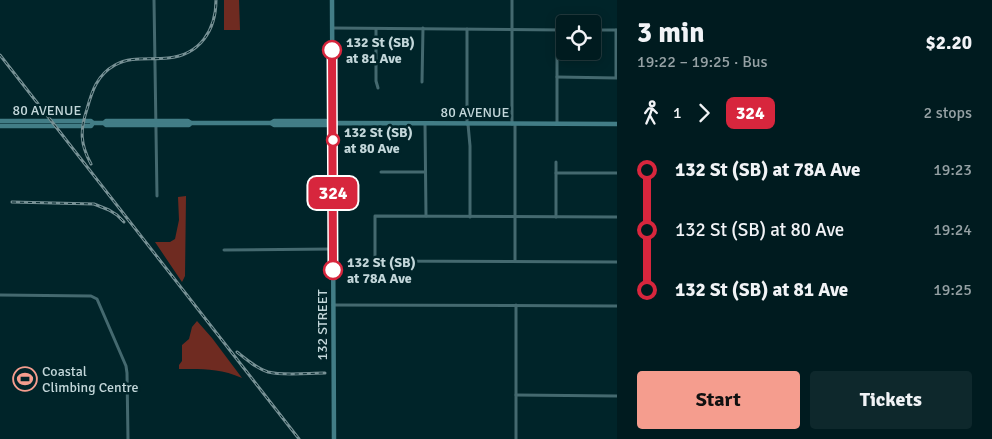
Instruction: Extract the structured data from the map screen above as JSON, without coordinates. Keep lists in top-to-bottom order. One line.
{"streets":{"main road":["80 AVENUE","132 STREET"]},"crossings":[["80 AVENUE","132 STREET"]],"places":{"other":["132 St (SB) at 81 Ave","132 St (SB) at 80 Ave","132 St (SB) at 78A Ave"],"sports":["Coastal Climbing Centre"]},"lines":["bus line 324"],"page":{"on_map":"324","heading":["3 min","19:22 – 19:25 · Bus","$2.20"],"legs":["1","324","2 stops"],"list":[{"name":"132 St (SB) at 78A Ave","value":"19:23"},{"name":"132 St (SB) at 80 Ave","value":"19:24"},{"name":"132 St (SB) at 81 Ave","value":"19:25"}],"buttons":["Start","Tickets"]}}
